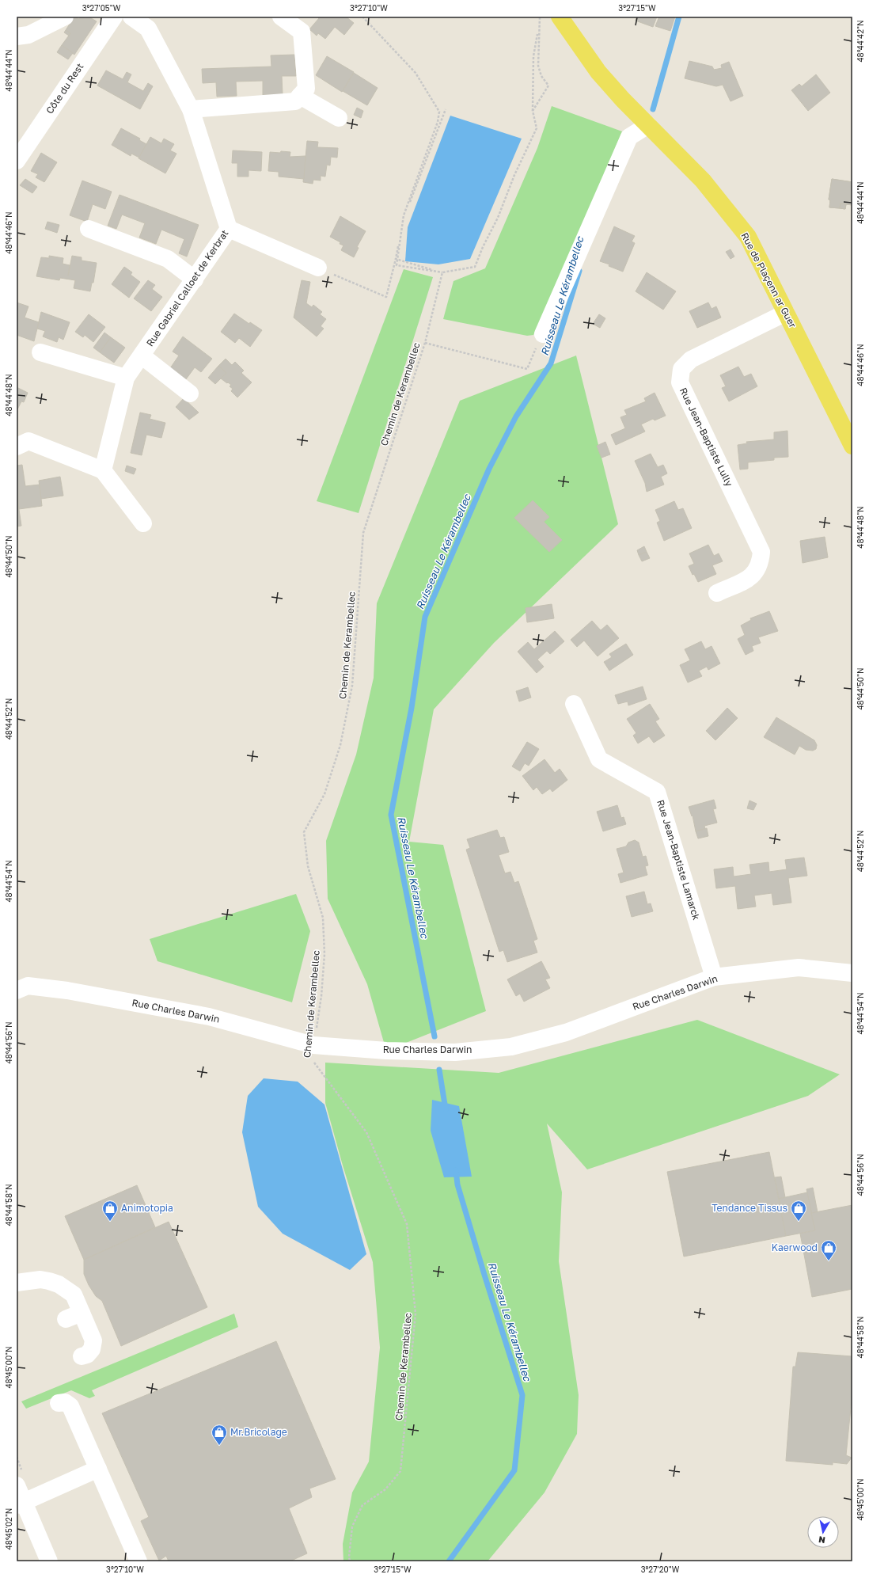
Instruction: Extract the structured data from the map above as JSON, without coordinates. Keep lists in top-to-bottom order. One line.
{"streets":{"main road":["Rue de Plaçenn ar Guer"],"street":["Côte du Rest","Rue Gabriel Calloet de Kerbrat","Rue Jean-Baptiste Lully","Rue Jean-Baptiste Lamarck","Rue Charles Darwin"],"path":["Chemin de Kerambellec"]},"crossings":[["Rue de Plaçenn ar Guer","Rue Jean-Baptiste Lully"],["Chemin de Kerambellec","Rue Charles Darwin"],["Rue Jean-Baptiste Lamarck","Rue Charles Darwin"]],"water":["Ruisseau Le Kérambellec"],"places":{"shop":["Animotopia","Tendance Tissus","Kaerwood","Mr.Bricolage"]},"north":"bottom","coordinates":["3°27'05\"W","3°27'10\"W","3°27'15\"W","48°44'42\"N","48°44'44\"N","48°44'46\"N","48°44'48\"N","48°44'50\"N","48°44'52\"N","48°44'54\"N","48°44'56\"N","48°44'58\"N","48°45'00\"N","48°45'02\"N","3°27'20\"W"]}
